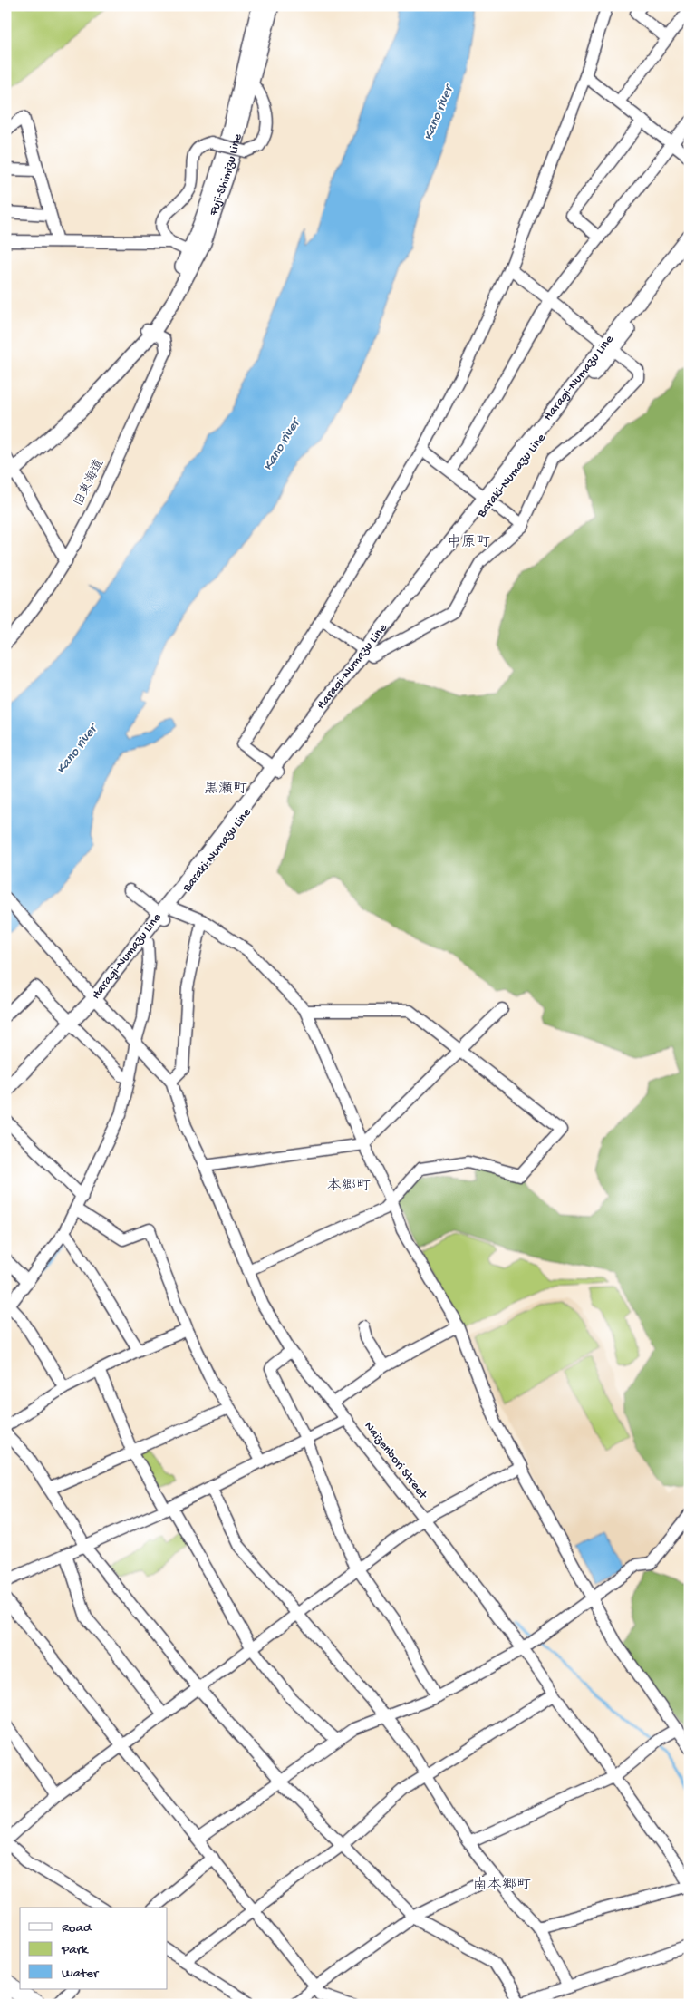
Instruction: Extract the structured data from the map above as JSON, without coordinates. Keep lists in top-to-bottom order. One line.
{"streets":{"main road":["Fuji-Shimizu Line","Haragi-Numazu Line","Baraki-Numazu Line"],"street":["旧東海道","Naizenbori Street"]},"crossings":[["Fuji-Shimizu Line","旧東海道"],["Haragi-Numazu Line","Baraki-Numazu Line"]],"districts":["中原町","黒瀬町","本郷町","南本郷町"],"water":["Kano river"],"legend":["Road","Park","Water"]}
